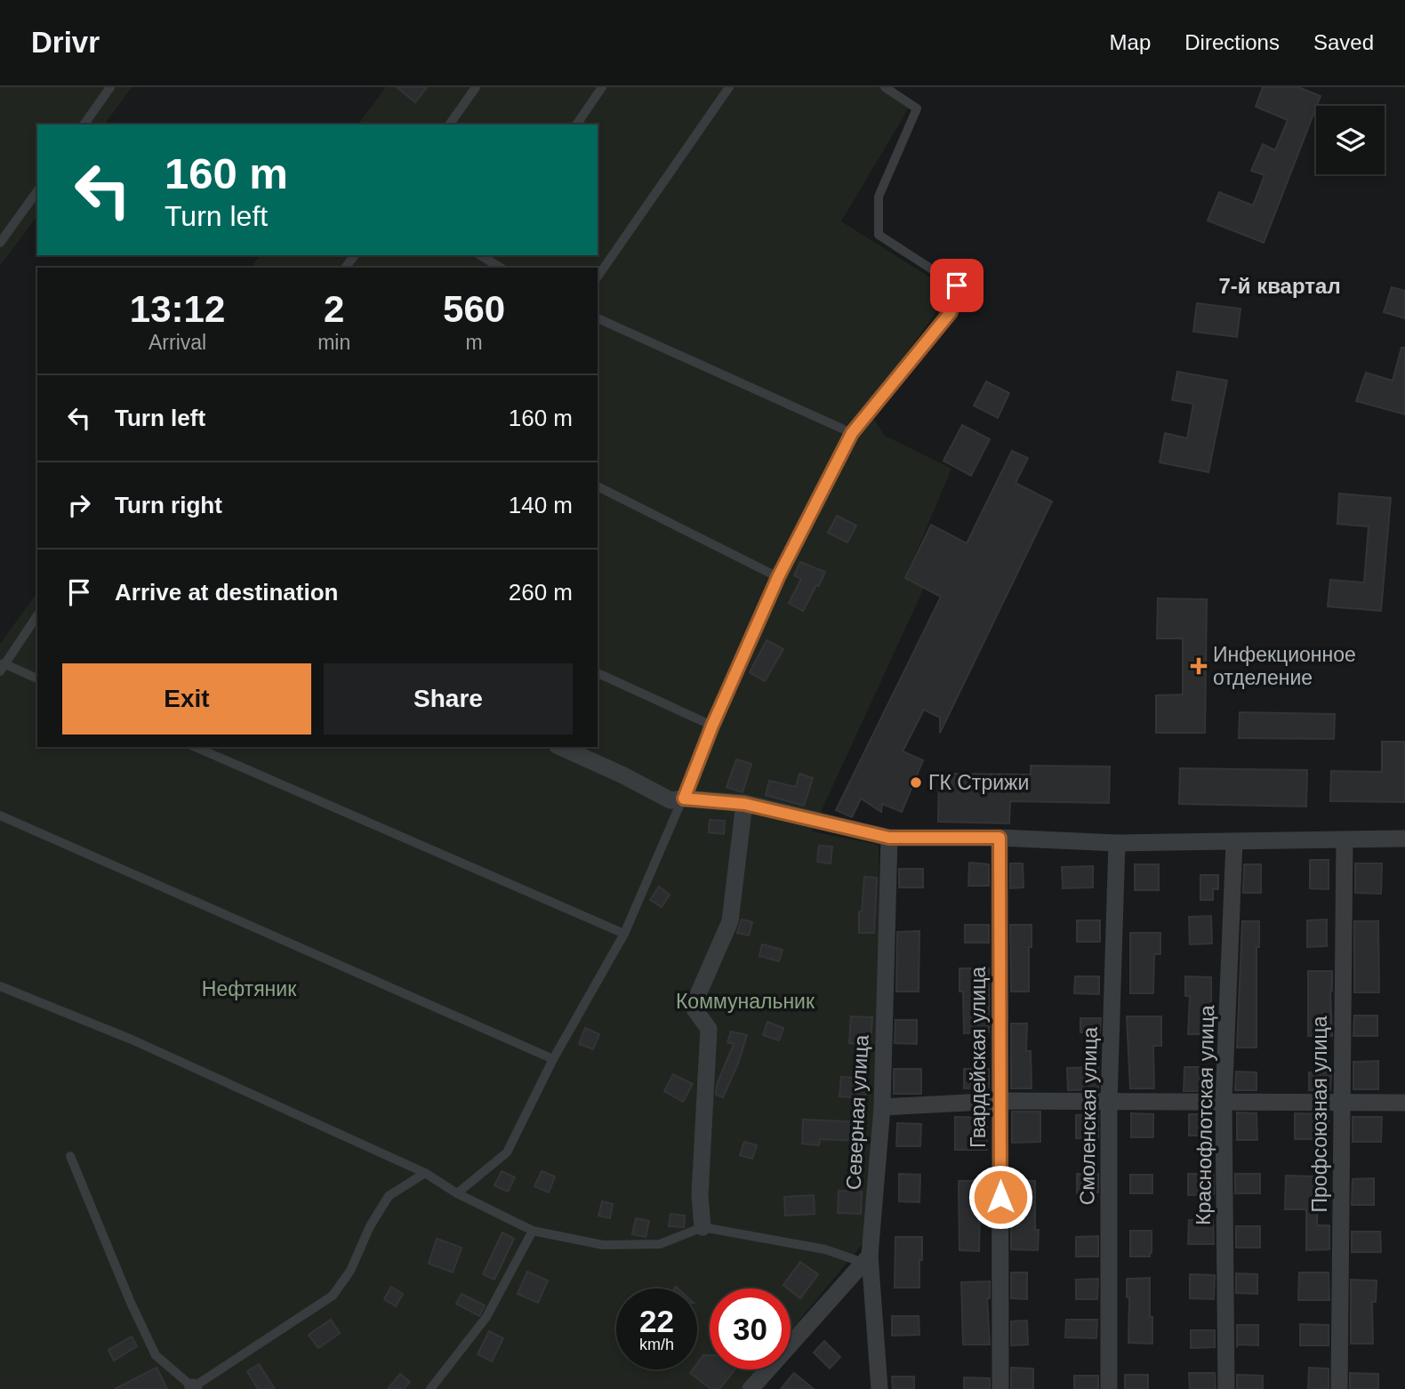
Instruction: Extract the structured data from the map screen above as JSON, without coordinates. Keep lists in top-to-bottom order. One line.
{"streets":{"street":["Гвардейская улица","Северная улица","Профсоюзная улица","Краснофлотская улица","Смоленская улица"]},"districts":["7-й квартал"],"parks":["Нефтяник","Коммунальник"],"places":{"health":["Инфекционное отделение"],"other":["ГК Стрижи"]},"page":{"header":"Drivr","nav":["Map","Directions","Saved"],"turn":["160 m","Turn left"],"eta":["13:12","Arrival","2","min","560","m"],"list":[{"name":"Turn left","value":"160 m"},{"name":"Turn right","value":"140 m"},{"name":"Arrive at destination","value":"260 m"}],"buttons":["Exit","Share"],"speed":"22 km/h","limit":"30"}}
